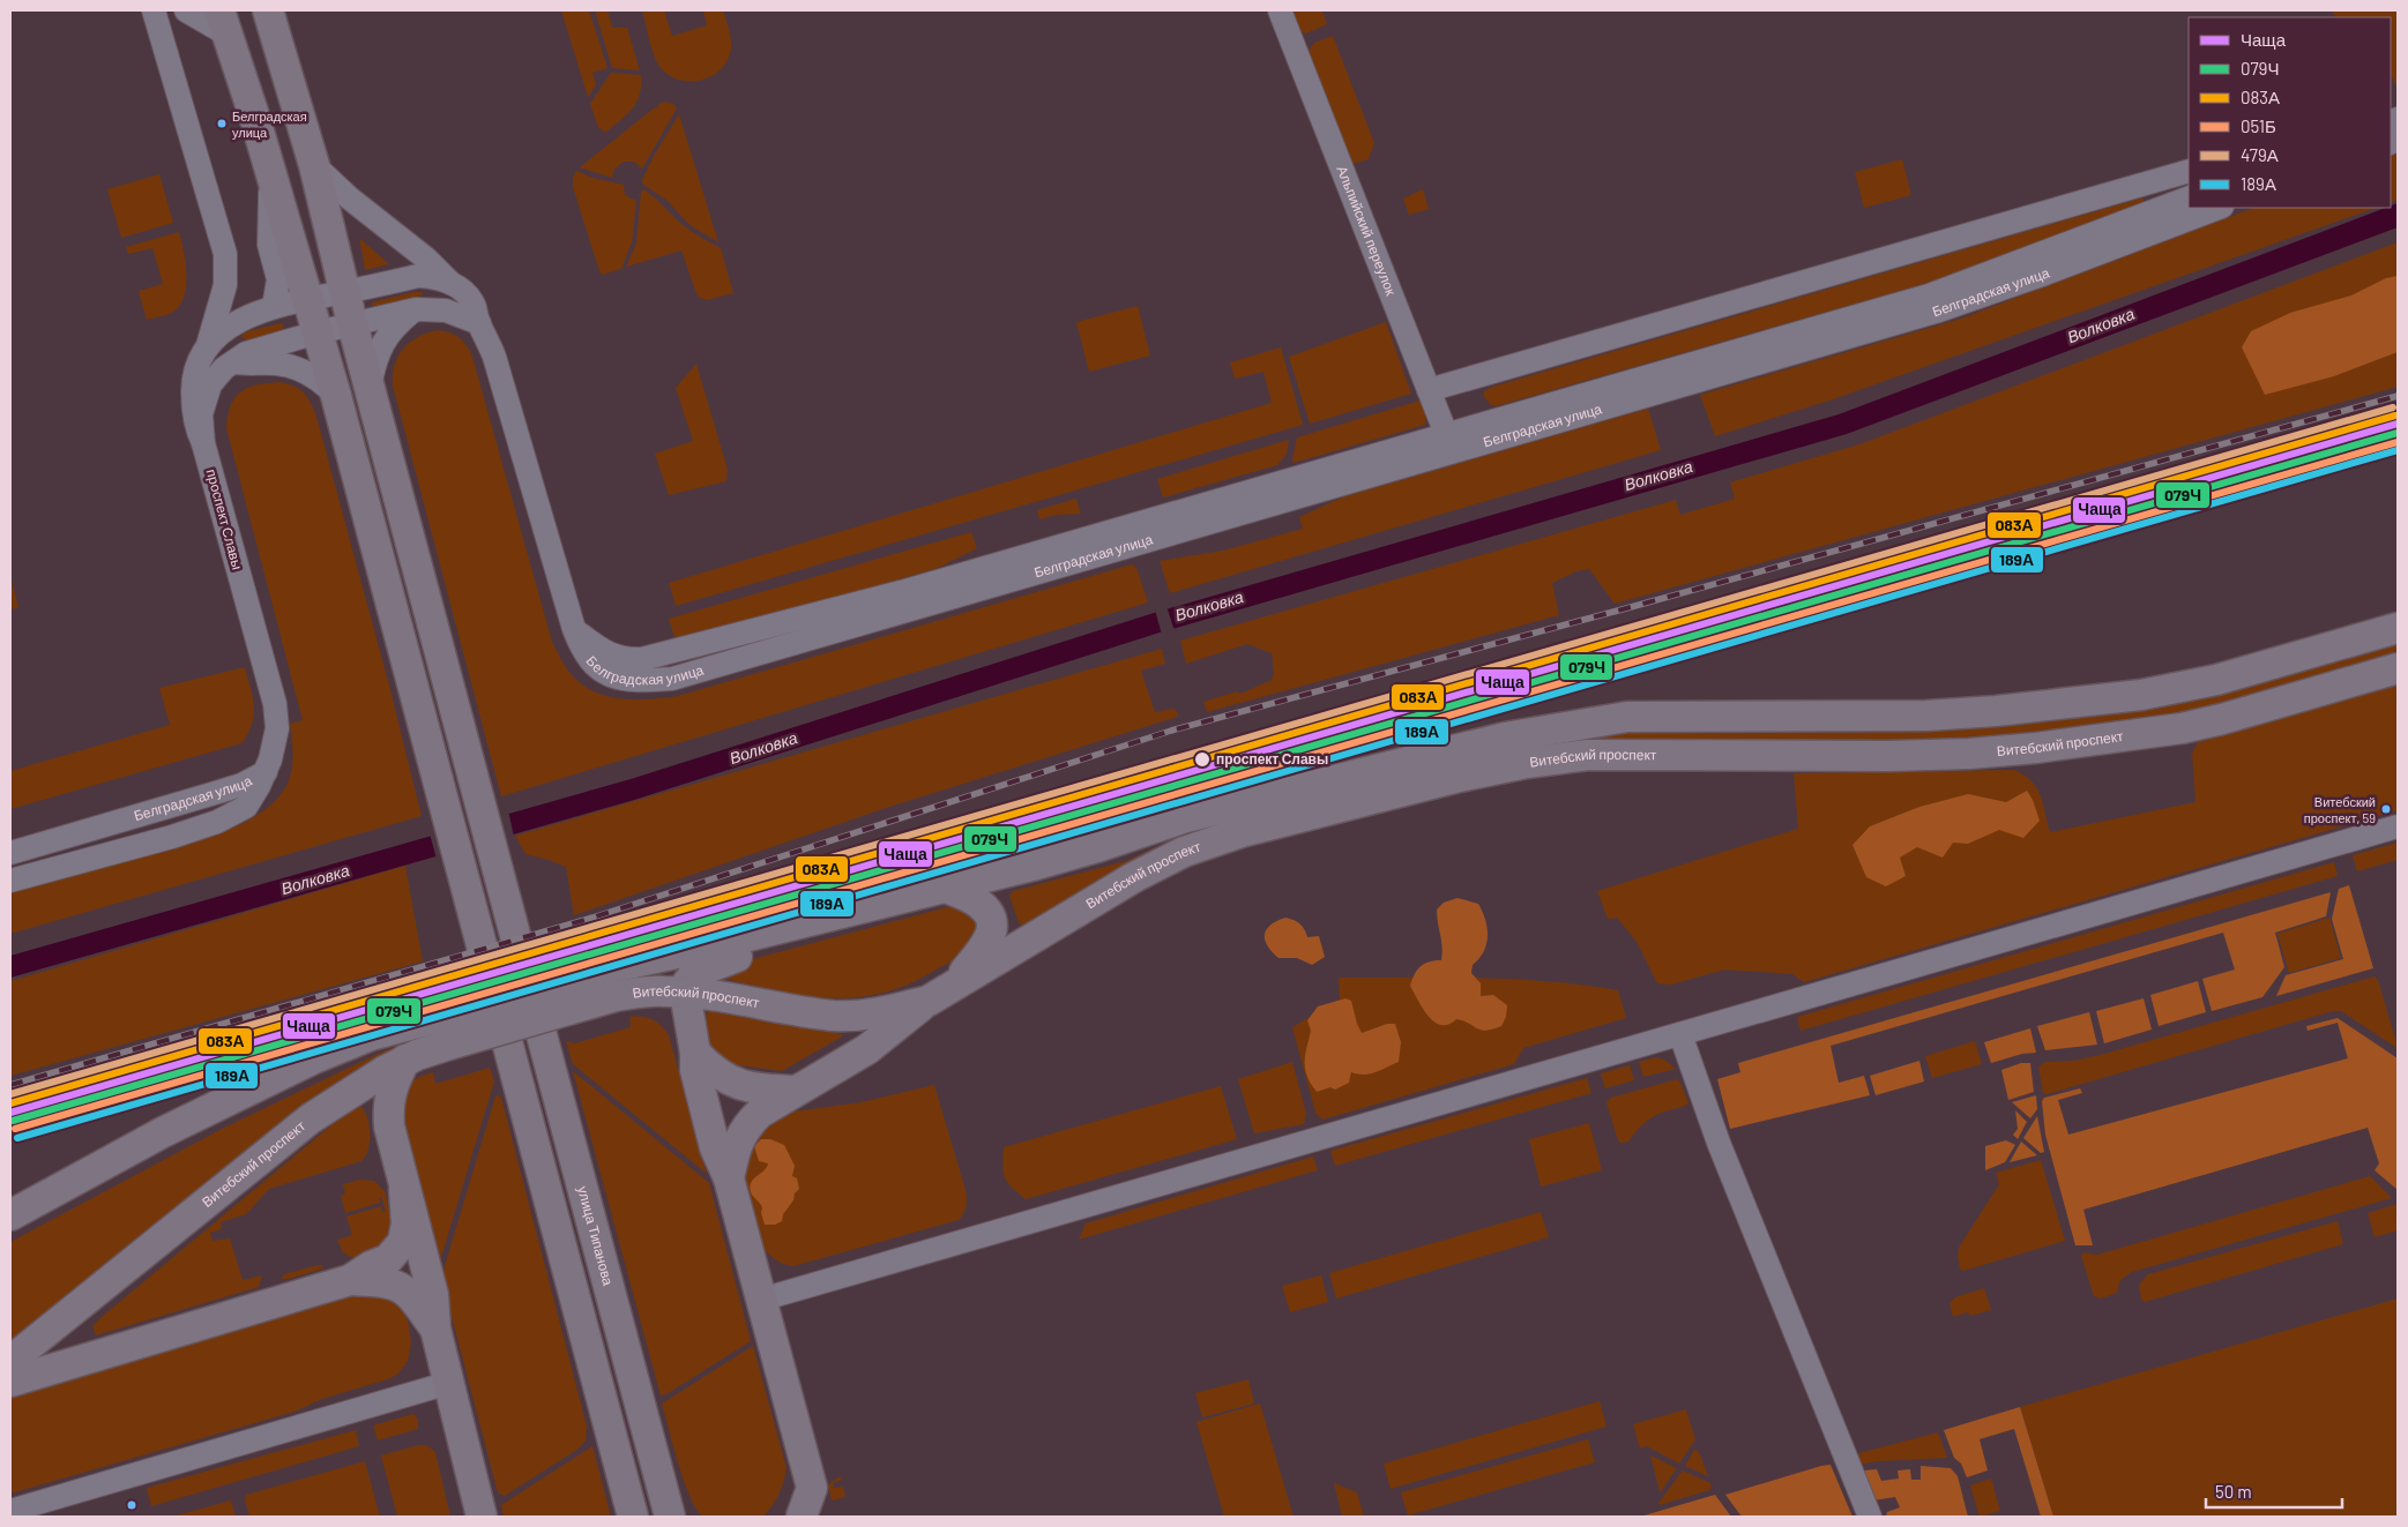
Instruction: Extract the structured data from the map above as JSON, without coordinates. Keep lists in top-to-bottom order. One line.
{"streets":{"main road":["Витебский проспект","улица Типанова"],"street":["Альпийский переулок","Белградская улица","проспект Славы"]},"crossings":[["Альпийский переулок","Белградская улица"],["Белградская улица","проспект Славы"]],"water":["Волковка"],"places":["Белградская улица","проспект Славы","Витебский проспект, 59"],"lines":["transit line 479А","transit line 083А","transit line Чаща","transit line 079Ч","transit line 051Б","transit line 189А"],"legend":["Чаща","079Ч","083А","051Б","479А","189А"],"scale_bar":"50 m"}
